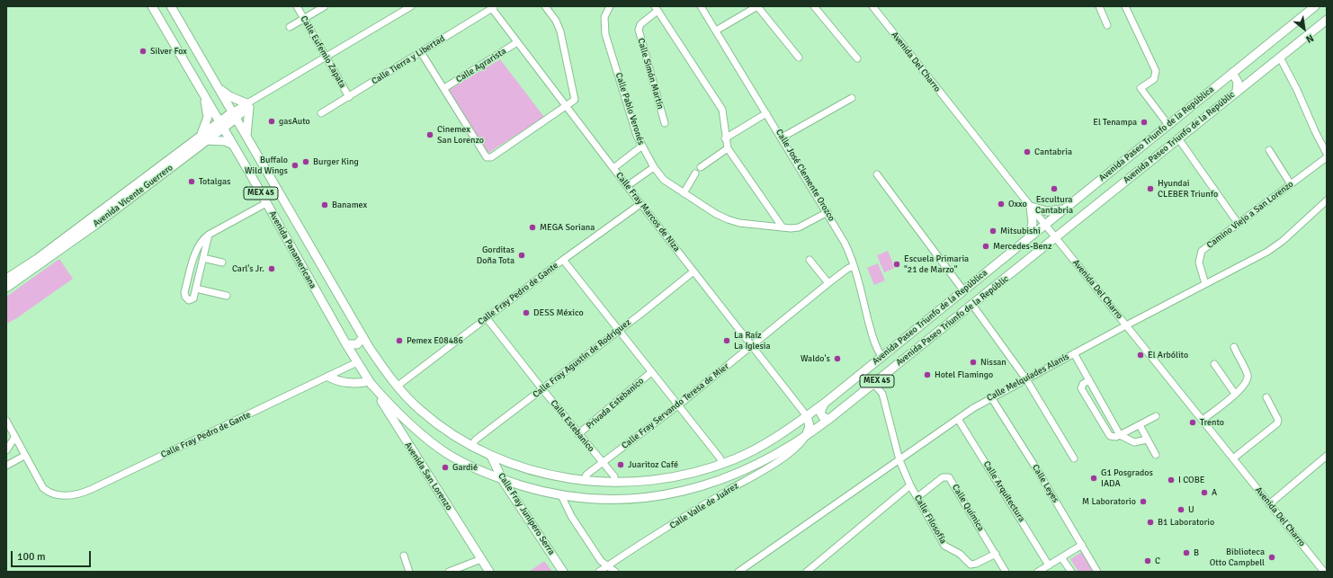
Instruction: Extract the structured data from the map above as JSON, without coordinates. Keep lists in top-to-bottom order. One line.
{"streets":{"main road":["Avenida Paseo Triunfo de la República","Avenida Paseo Triunfo de la Repúblic","MEX 45","Avenida Vicente Guerrero","Avenida Panamericana","Avenida San Lorenzo","Calle Fray Junípero Serra"],"street":["Calle Eufemio Zapata","Calle Tierra y Libertad","Avenida Del Charro","Calle Agrarista","Calle Simón Martín","Calle Pablo Veronés","Calle José Clemente Orozco","Calle Fray Marcos de Niza","Camino Viejo a San Lorenzo","Calle Fray Pedro de Gante","Calle Fray Agustín de Rodríguez","Calle Melquíades Alanís","Privada Estebanico","Calle Fray Servando Teresa de Mier","Calle Estebanico","Calle Leyes","Calle Arquitectura","Calle Valle de Juárez","Calle Química","Calle Filosofía"]},"crossings":[["Calle Eufemio Zapata","Calle Tierra y Libertad"],["Calle Eufemio Zapata","Avenida Vicente Guerrero"],["Calle Tierra y Libertad","Calle Fray Marcos de Niza"],["Avenida Del Charro","Avenida Paseo Triunfo de la República"],["Avenida Del Charro","Avenida Paseo Triunfo de la Repúblic"],["Avenida Del Charro","Calle Melquíades Alanís"],["Calle Agrarista","Calle Fray Marcos de Niza"],["Calle Pablo Veronés","Calle José Clemente Orozco"],["Avenida Paseo Triunfo de la República","Calle José Clemente Orozco"],["Avenida Paseo Triunfo de la República","Calle Fray Marcos de Niza"],["Avenida Paseo Triunfo de la República","Avenida Panamericana"],["Avenida Paseo Triunfo de la República","Calle Fray Pedro de Gante"],["Avenida Paseo Triunfo de la República","Calle Fray Agustín de Rodríguez"],["Avenida Paseo Triunfo de la República","Calle Fray Servando Teresa de Mier"],["Avenida Paseo Triunfo de la República","Calle Estebanico"],["Avenida Paseo Triunfo de la República","Calle Fray Junípero Serra"],["Avenida Paseo Triunfo de la Repúblic","Avenida Panamericana"],["Avenida Paseo Triunfo de la Repúblic","Avenida San Lorenzo"],["Avenida Paseo Triunfo de la Repúblic","Calle Valle de Juárez"],["Avenida Paseo Triunfo de la Repúblic","Calle Fray Junípero Serra"],["Calle José Clemente Orozco","Calle Fray Servando Teresa de Mier"],["Avenida Vicente Guerrero","Avenida Panamericana"],["Calle Fray Marcos de Niza","Calle Fray Pedro de Gante"],["Calle Fray Marcos de Niza","Calle Fray Agustín de Rodríguez"],["Calle Fray Marcos de Niza","Calle Fray Servando Teresa de Mier"],["Camino Viejo a San Lorenzo","Calle Melquíades Alanís"],["Avenida Panamericana","Calle Fray Pedro de Gante"],["Avenida Panamericana","Avenida San Lorenzo"],["Calle Fray Pedro de Gante","Calle Estebanico"],["Calle Fray Agustín de Rodríguez","Calle Estebanico"],["Calle Melquíades Alanís","Calle Leyes"],["Calle Melquíades Alanís","Calle Arquitectura"],["Calle Melquíades Alanís","Calle Filosofía"],["Privada Estebanico","Calle Estebanico"],["Calle Fray Servando Teresa de Mier","Calle Estebanico"],["Calle Química","Calle Filosofía"]],"places":["Silver Fox","gasAuto","El Tenampa","Cinemex San Lorenzo","Cantabria","Burger King","Buffalo Wild Wings","Totalgas","Escultura Cantabria","Hyundai CLEBER Triunfo","Oxxo","Banamex","MEGA Soriana","Mitsubishi","Mercedes-Benz","Gorditas Doña Tota","Escuela Primaria \"21 de Marzo\"","Carl's Jr.","DESS México","Pemex E08486","La Raíz La Iglesia","El Arbólito","Waldo's","Nissan","Hotel Flamingo","Trento","Juaritoz Café","Gardié","G1 Posgrados IADA","I COBE","A","M Laboratorio","U","B1 Laboratorio","B","Biblioteca Otto Campbell","C"],"scale_bar":"100 m","north":"bottom right"}
